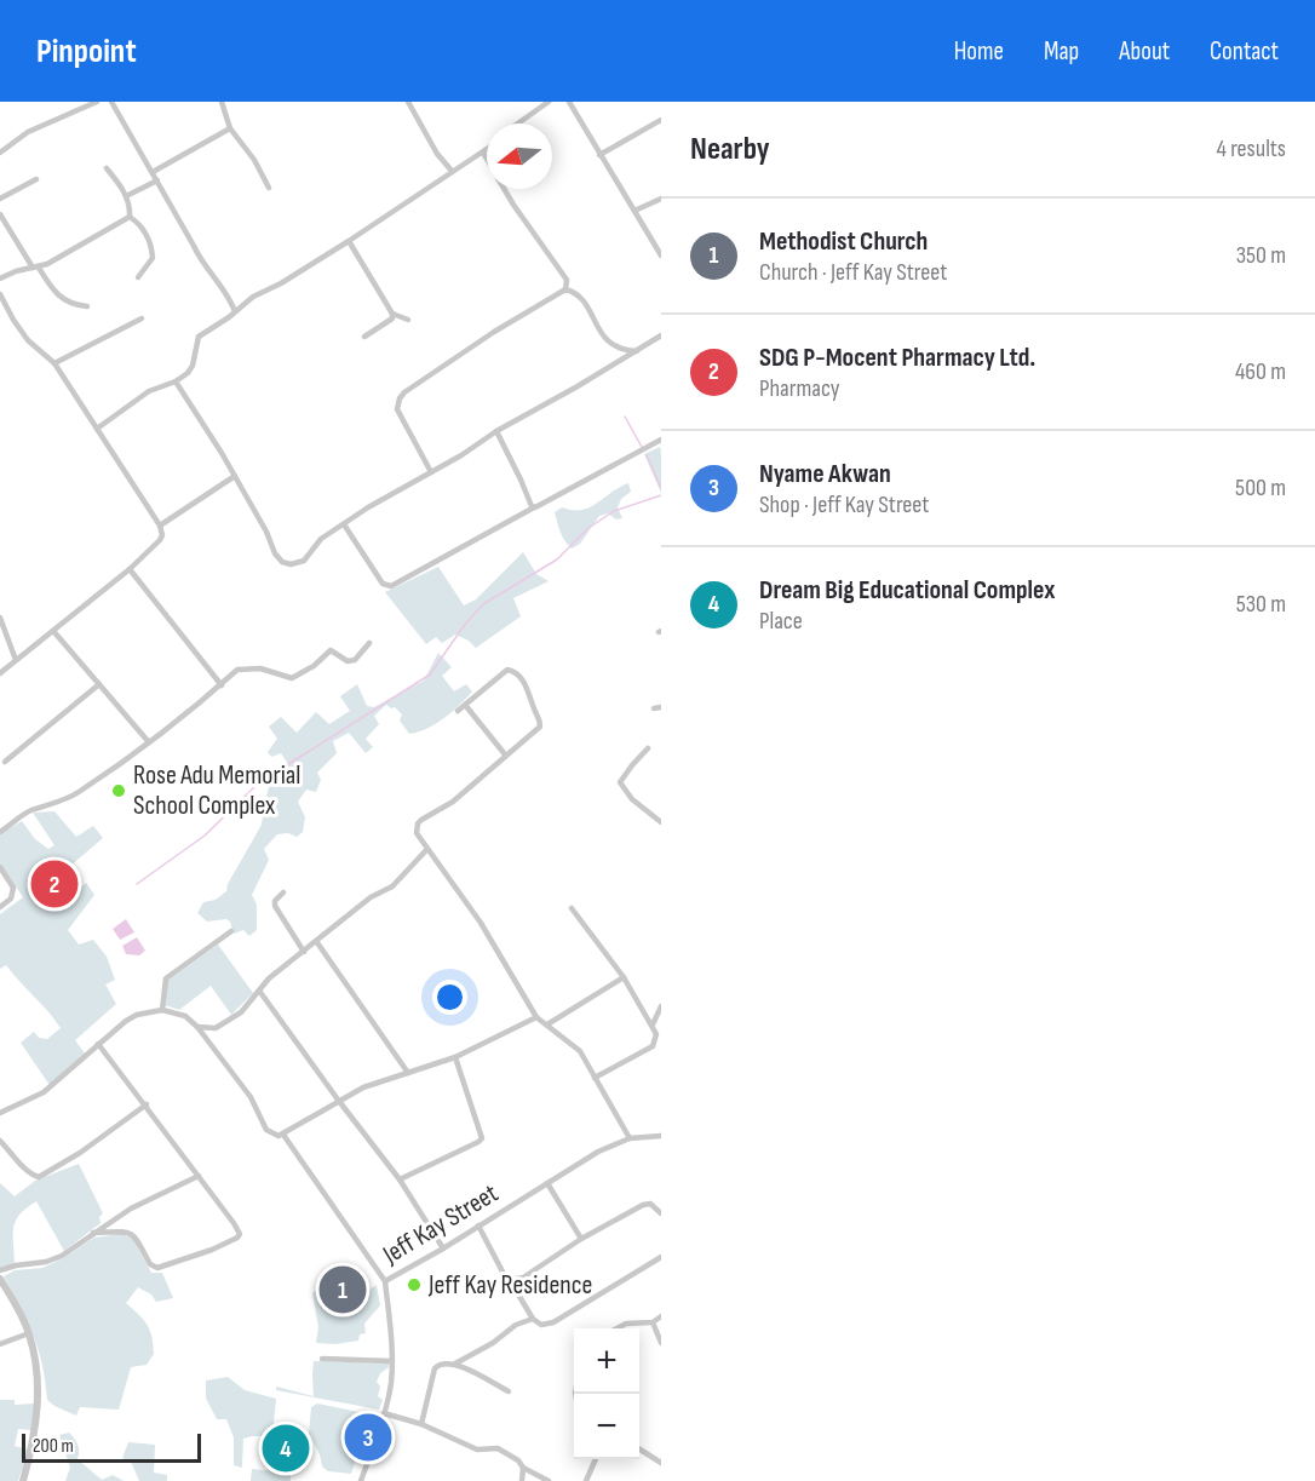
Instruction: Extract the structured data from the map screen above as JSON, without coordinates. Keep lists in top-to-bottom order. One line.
{"streets":{"street":["Jeff Kay Street"]},"places":["Rose Adu Memorial School Complex","Jeff Kay Residence"],"scale_bar":"200 m","north":"left","page":{"header":"Pinpoint","nav":["Home","Map","About","Contact"],"heading":["Nearby","4 results"],"list":[{"mark":"1","name":"Methodist Church","note":"Church · Jeff Kay Street","value":"350 m"},{"mark":"2","name":"SDG P-Mocent Pharmacy Ltd.","note":"Pharmacy","value":"460 m"},{"mark":"3","name":"Nyame Akwan","note":"Shop · Jeff Kay Street","value":"500 m"},{"mark":"4","name":"Dream Big Educational Complex","note":"Place","value":"530 m"}],"pins":["2","1","3","4"],"map_buttons":["+","−"],"scale":"200 m"}}
